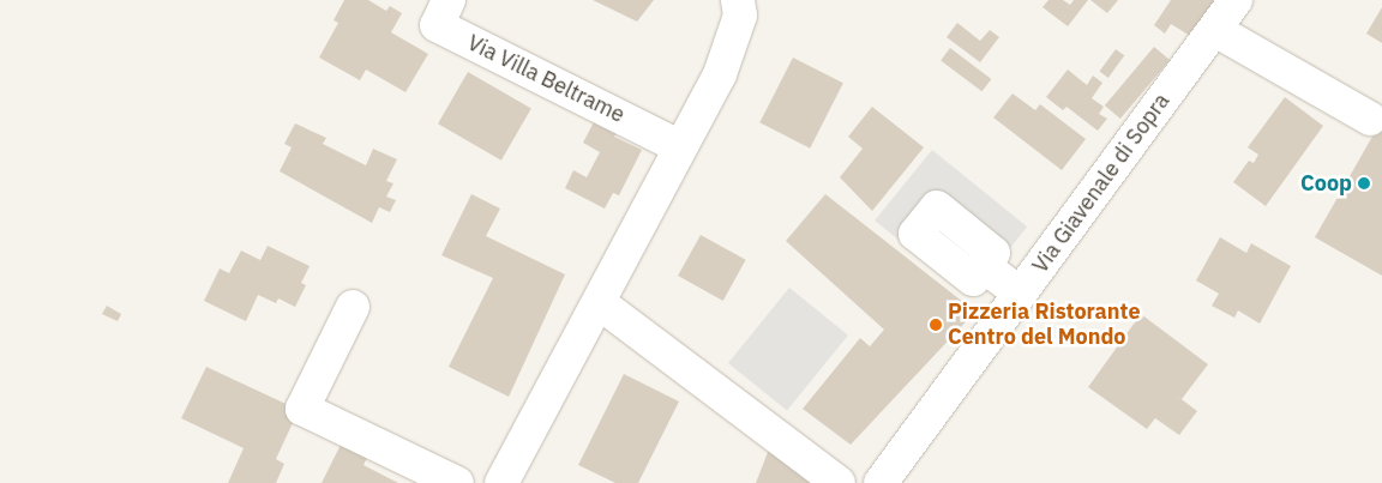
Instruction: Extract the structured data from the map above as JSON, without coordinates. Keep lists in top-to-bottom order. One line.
{"streets":{"street":["Via Villa Beltrame","Via Giavenale di Sopra"]},"places":["Coop","Pizzeria Ristorante Centro del Mondo"]}
